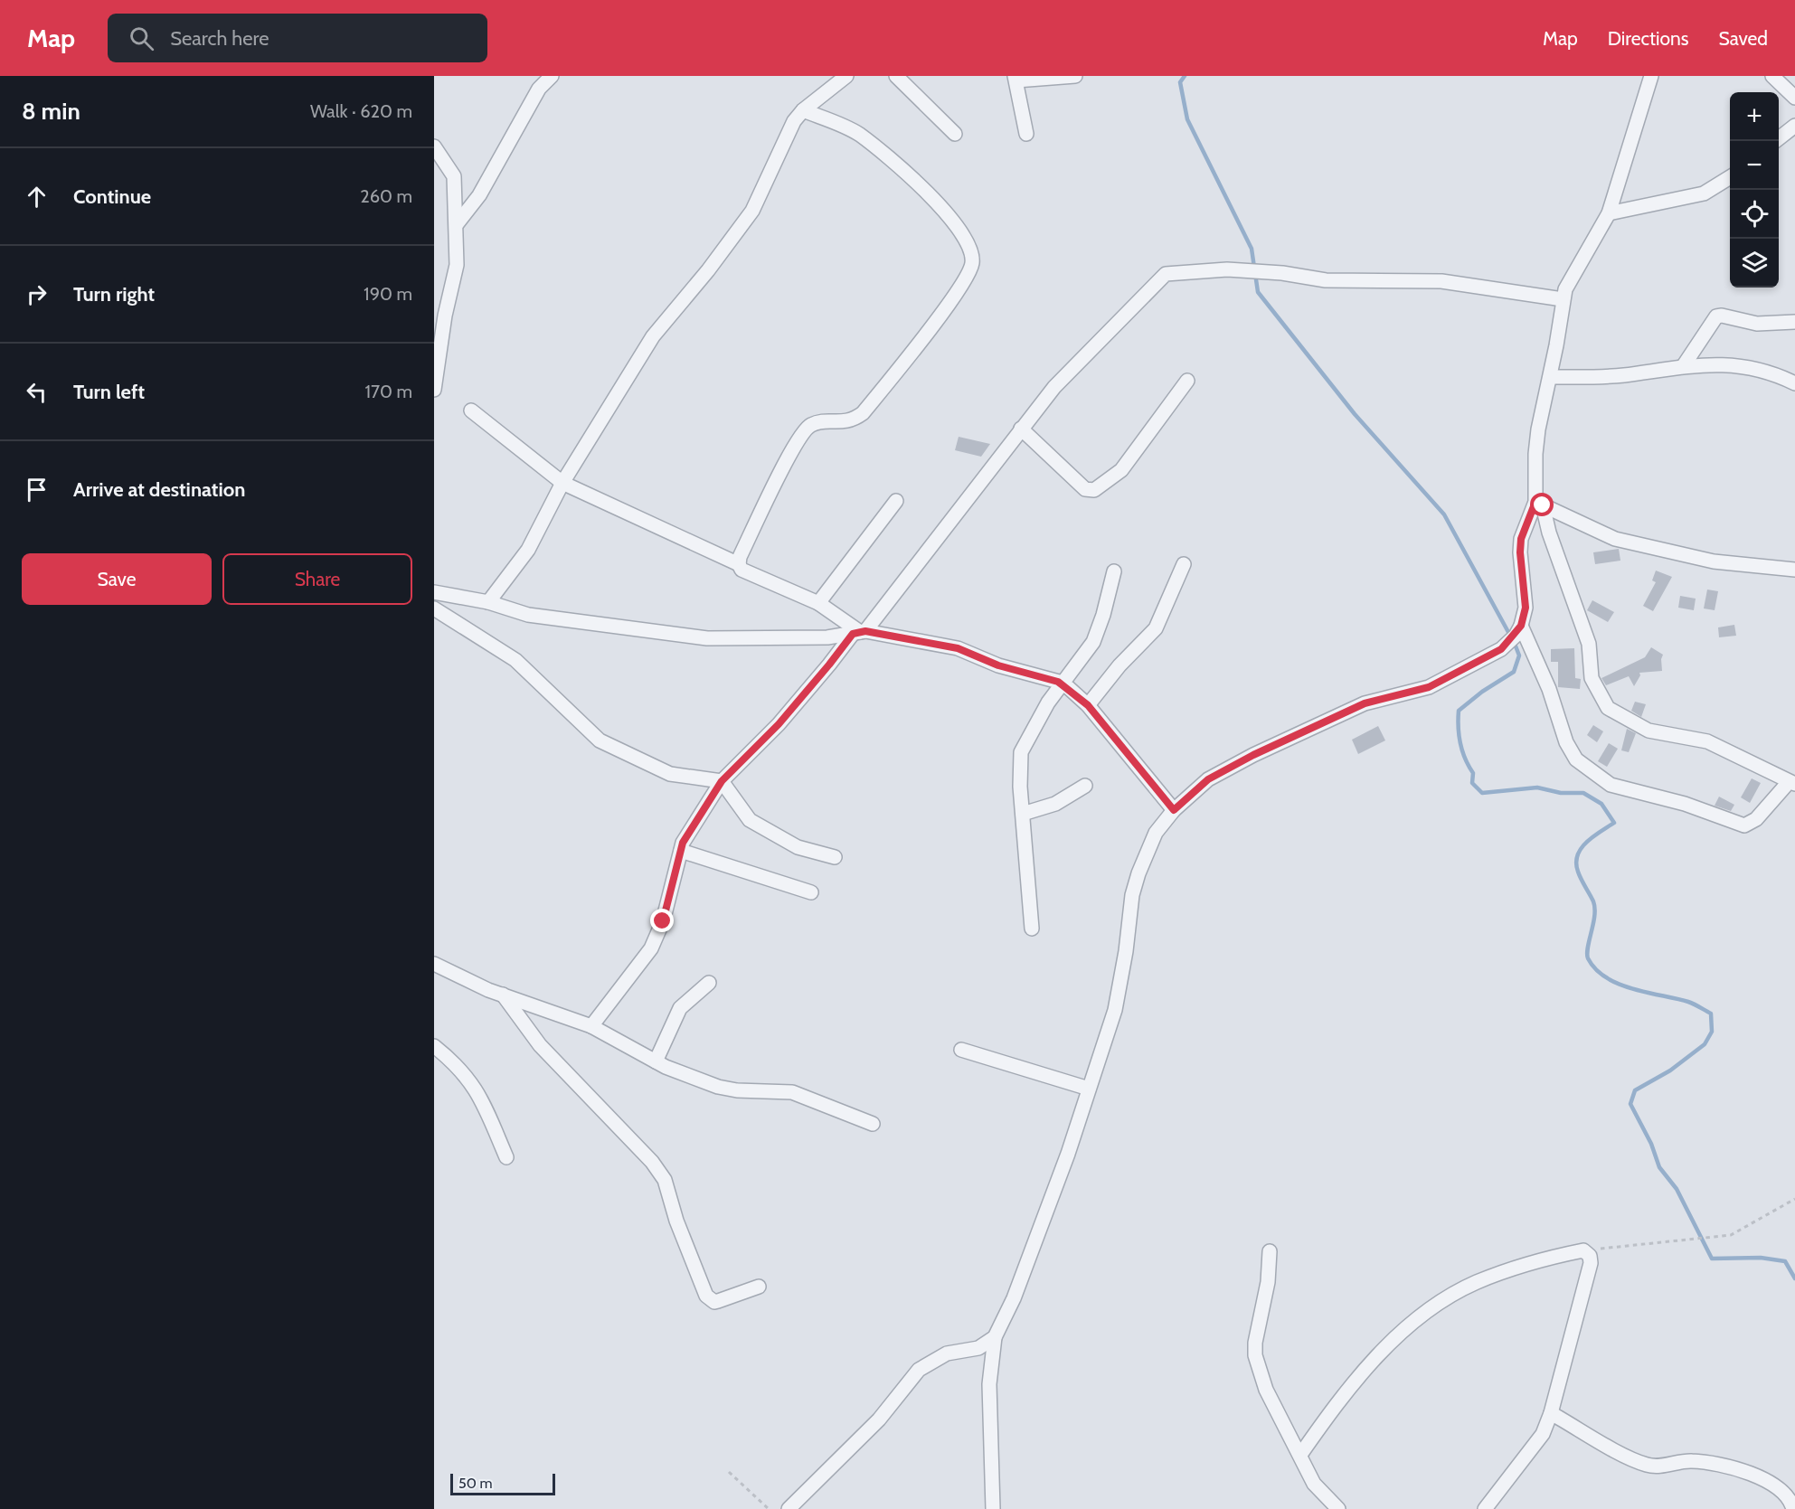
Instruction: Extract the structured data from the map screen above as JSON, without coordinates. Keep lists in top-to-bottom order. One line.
{"scale_bar":"50 m","page":{"header":"Map","search":"Search here","nav":["Map","Directions","Saved"],"heading":["8 min","Walk · 620 m"],"map_buttons":["+","−"],"list":[["Continue","260 m"],["Turn right","190 m"],["Turn left","170 m"],"Arrive at destination"],"buttons":["Save","Share"],"scale":"50 m"}}
